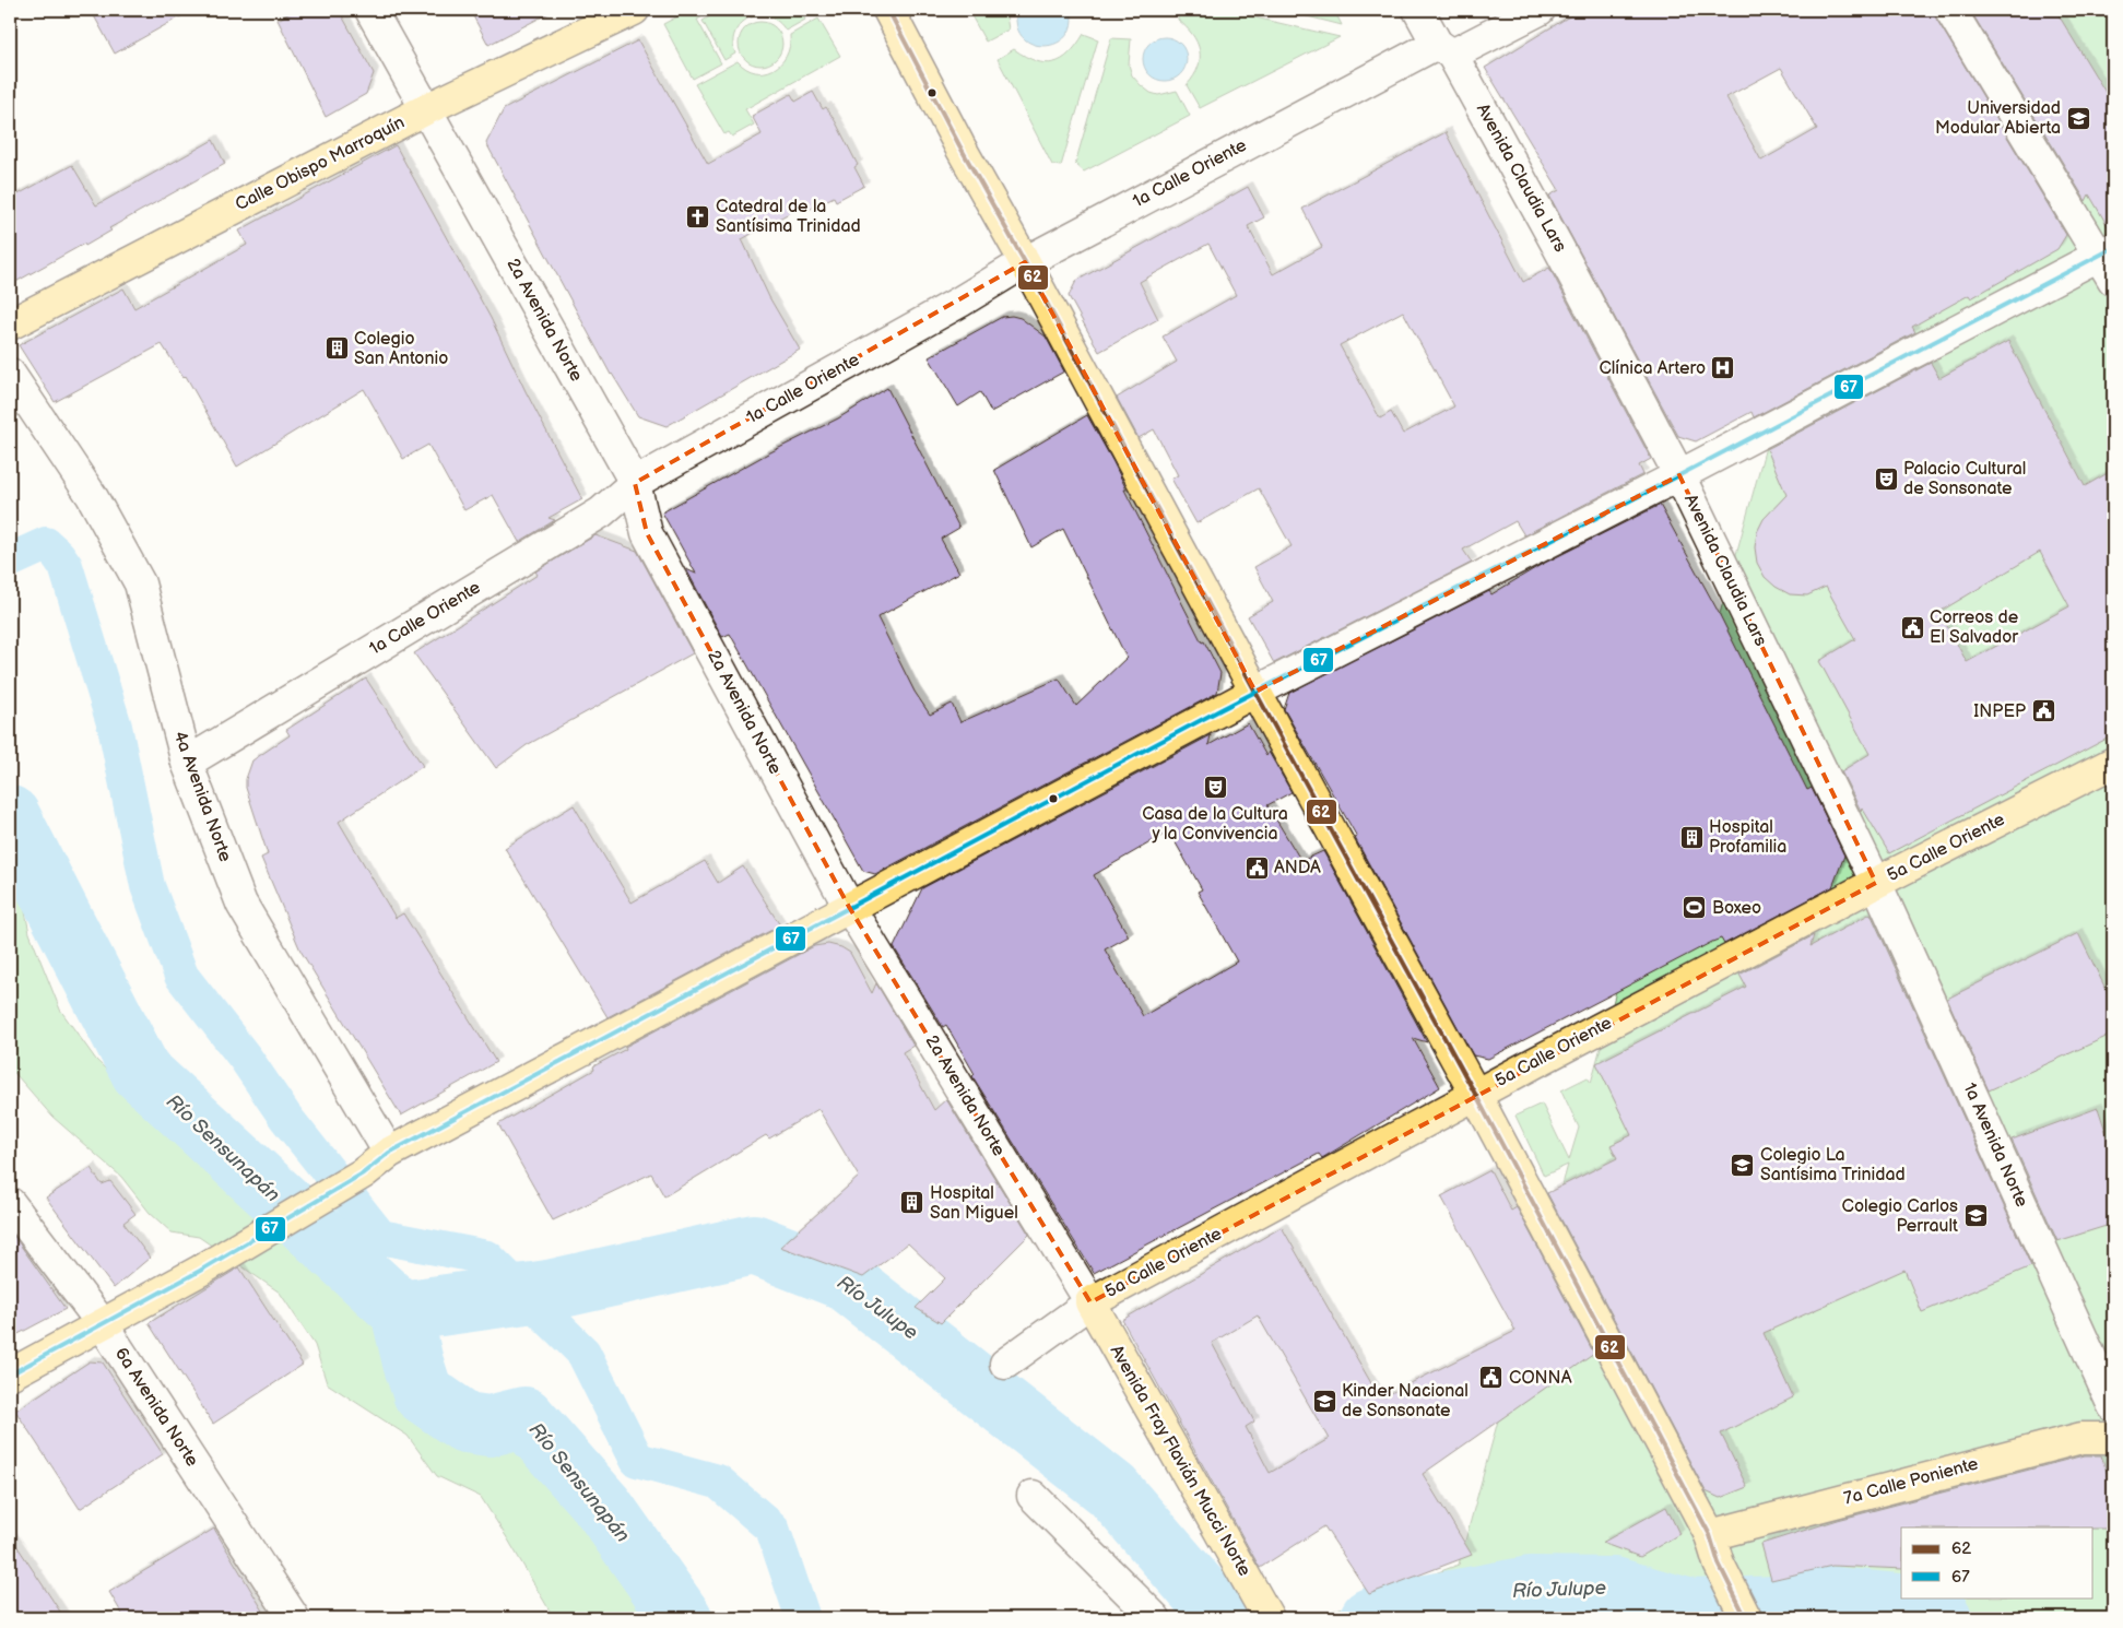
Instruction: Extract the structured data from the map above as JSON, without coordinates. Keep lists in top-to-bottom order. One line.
{"streets":{"main road":["Calle Obispo Marroquín","5a Calle Oriente","Avenida Fray Flavián Mucci Norte","7a Calle Poniente"],"street":["1a Calle Oriente","Avenida Claudia Lars","2a Avenida Norte","4a Avenida Norte","1a Avenida Norte","6a Avenida Norte"]},"crossings":[["Calle Obispo Marroquín","2a Avenida Norte"],["1a Calle Oriente","Avenida Claudia Lars"],["1a Calle Oriente","2a Avenida Norte"],["1a Calle Oriente","4a Avenida Norte"],["Avenida Claudia Lars","5a Calle Oriente"],["Avenida Claudia Lars","1a Avenida Norte"],["2a Avenida Norte","5a Calle Oriente"],["2a Avenida Norte","Avenida Fray Flavián Mucci Norte"],["5a Calle Oriente","1a Avenida Norte"],["5a Calle Oriente","Avenida Fray Flavián Mucci Norte"]],"water":["Río Sensunapán","Río Julupe"],"places":{"school or university":["Universidad Modular Abierta","Colegio La Santísima Trinidad","Colegio Carlos Perrault","Kinder Nacional de Sonsonate"],"church":["Catedral de la Santísima Trinidad"],"building":["Colegio San Antonio","Hospital Profamilia","Hospital San Miguel"],"hospital":["Clínica Artero"],"theatre":["Palacio Cultural de Sonsonate","Casa de la Cultura y la Convivencia"],"public building":["Correos de El Salvador","INPEP","ANDA","CONNA"],"sports":["Boxeo"]},"lines":["transit line 62","transit line 67"],"legend":["62","67"]}
